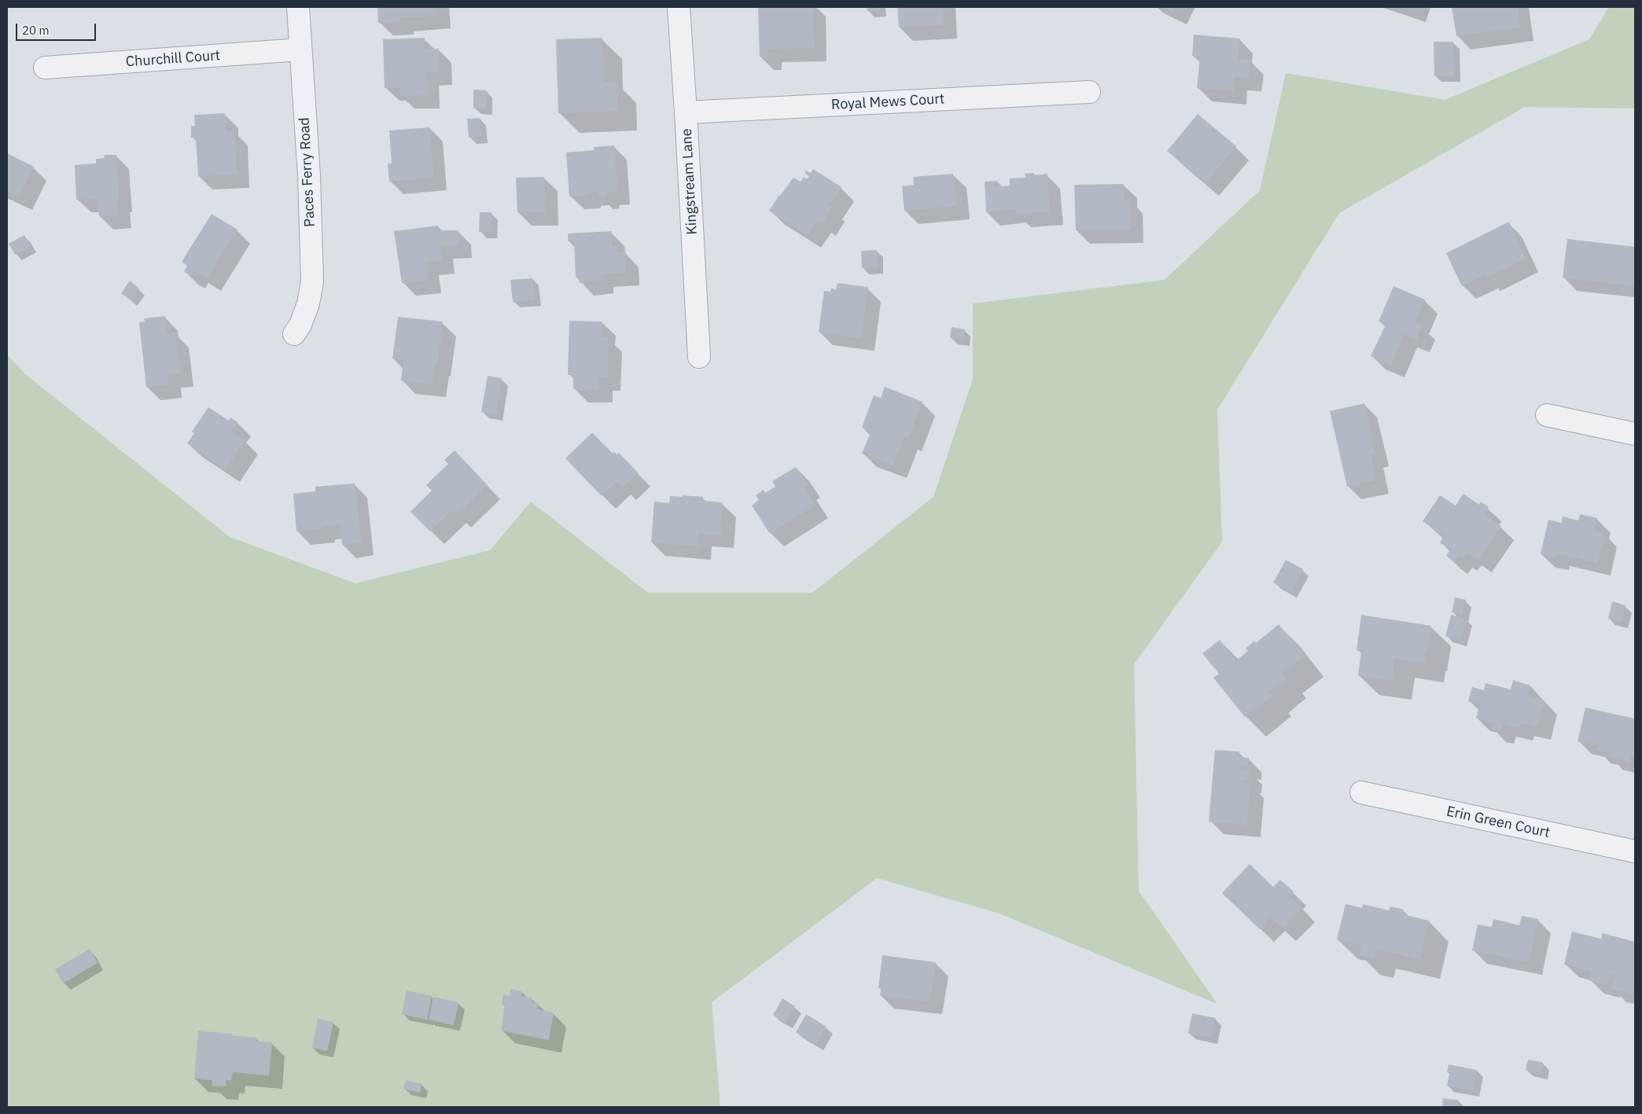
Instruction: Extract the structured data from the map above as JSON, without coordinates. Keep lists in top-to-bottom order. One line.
{"streets":{"street":["Churchill Court","Royal Mews Court","Paces Ferry Road","Kingstream Lane","Erin Green Court"]},"crossings":[["Churchill Court","Paces Ferry Road"],["Royal Mews Court","Kingstream Lane"]],"scale_bar":"20 m"}
